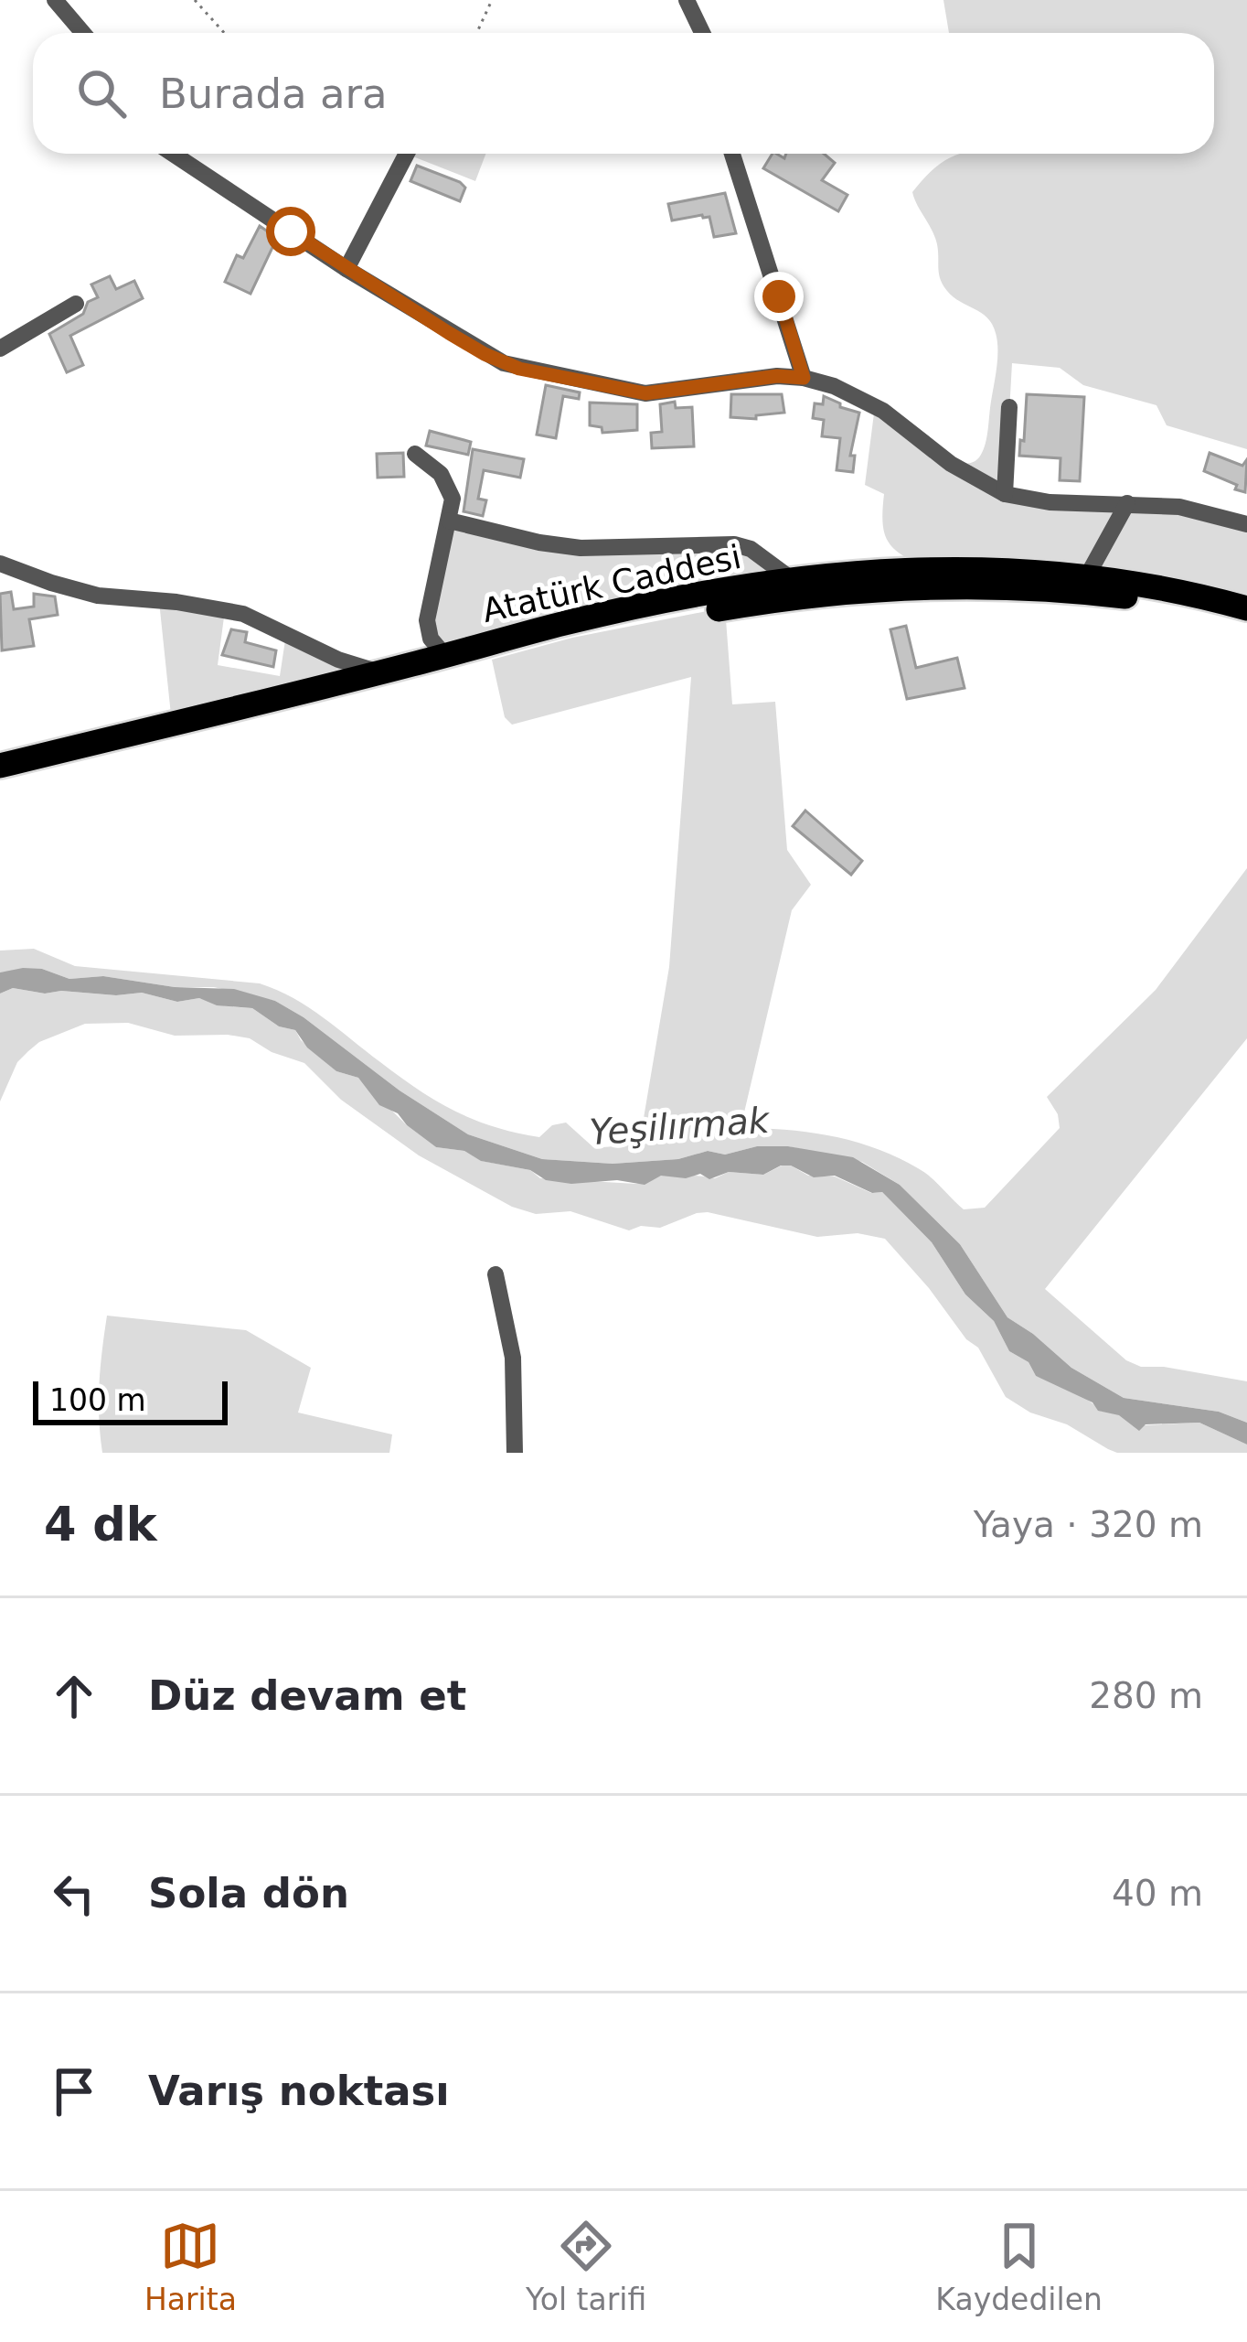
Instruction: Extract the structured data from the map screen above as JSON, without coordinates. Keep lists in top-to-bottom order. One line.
{"streets":{"highway":["Atatürk Caddesi"]},"water":["Yeşilırmak"],"scale_bar":"100 m","page":{"search":"Burada ara","scale":"100 m","heading":["4 dk","Yaya · 320 m"],"list":[["Düz devam et","280 m"],["Sola dön","40 m"],"Varış noktası"],"nav":["Harita","Yol tarifi","Kaydedilen"]}}
